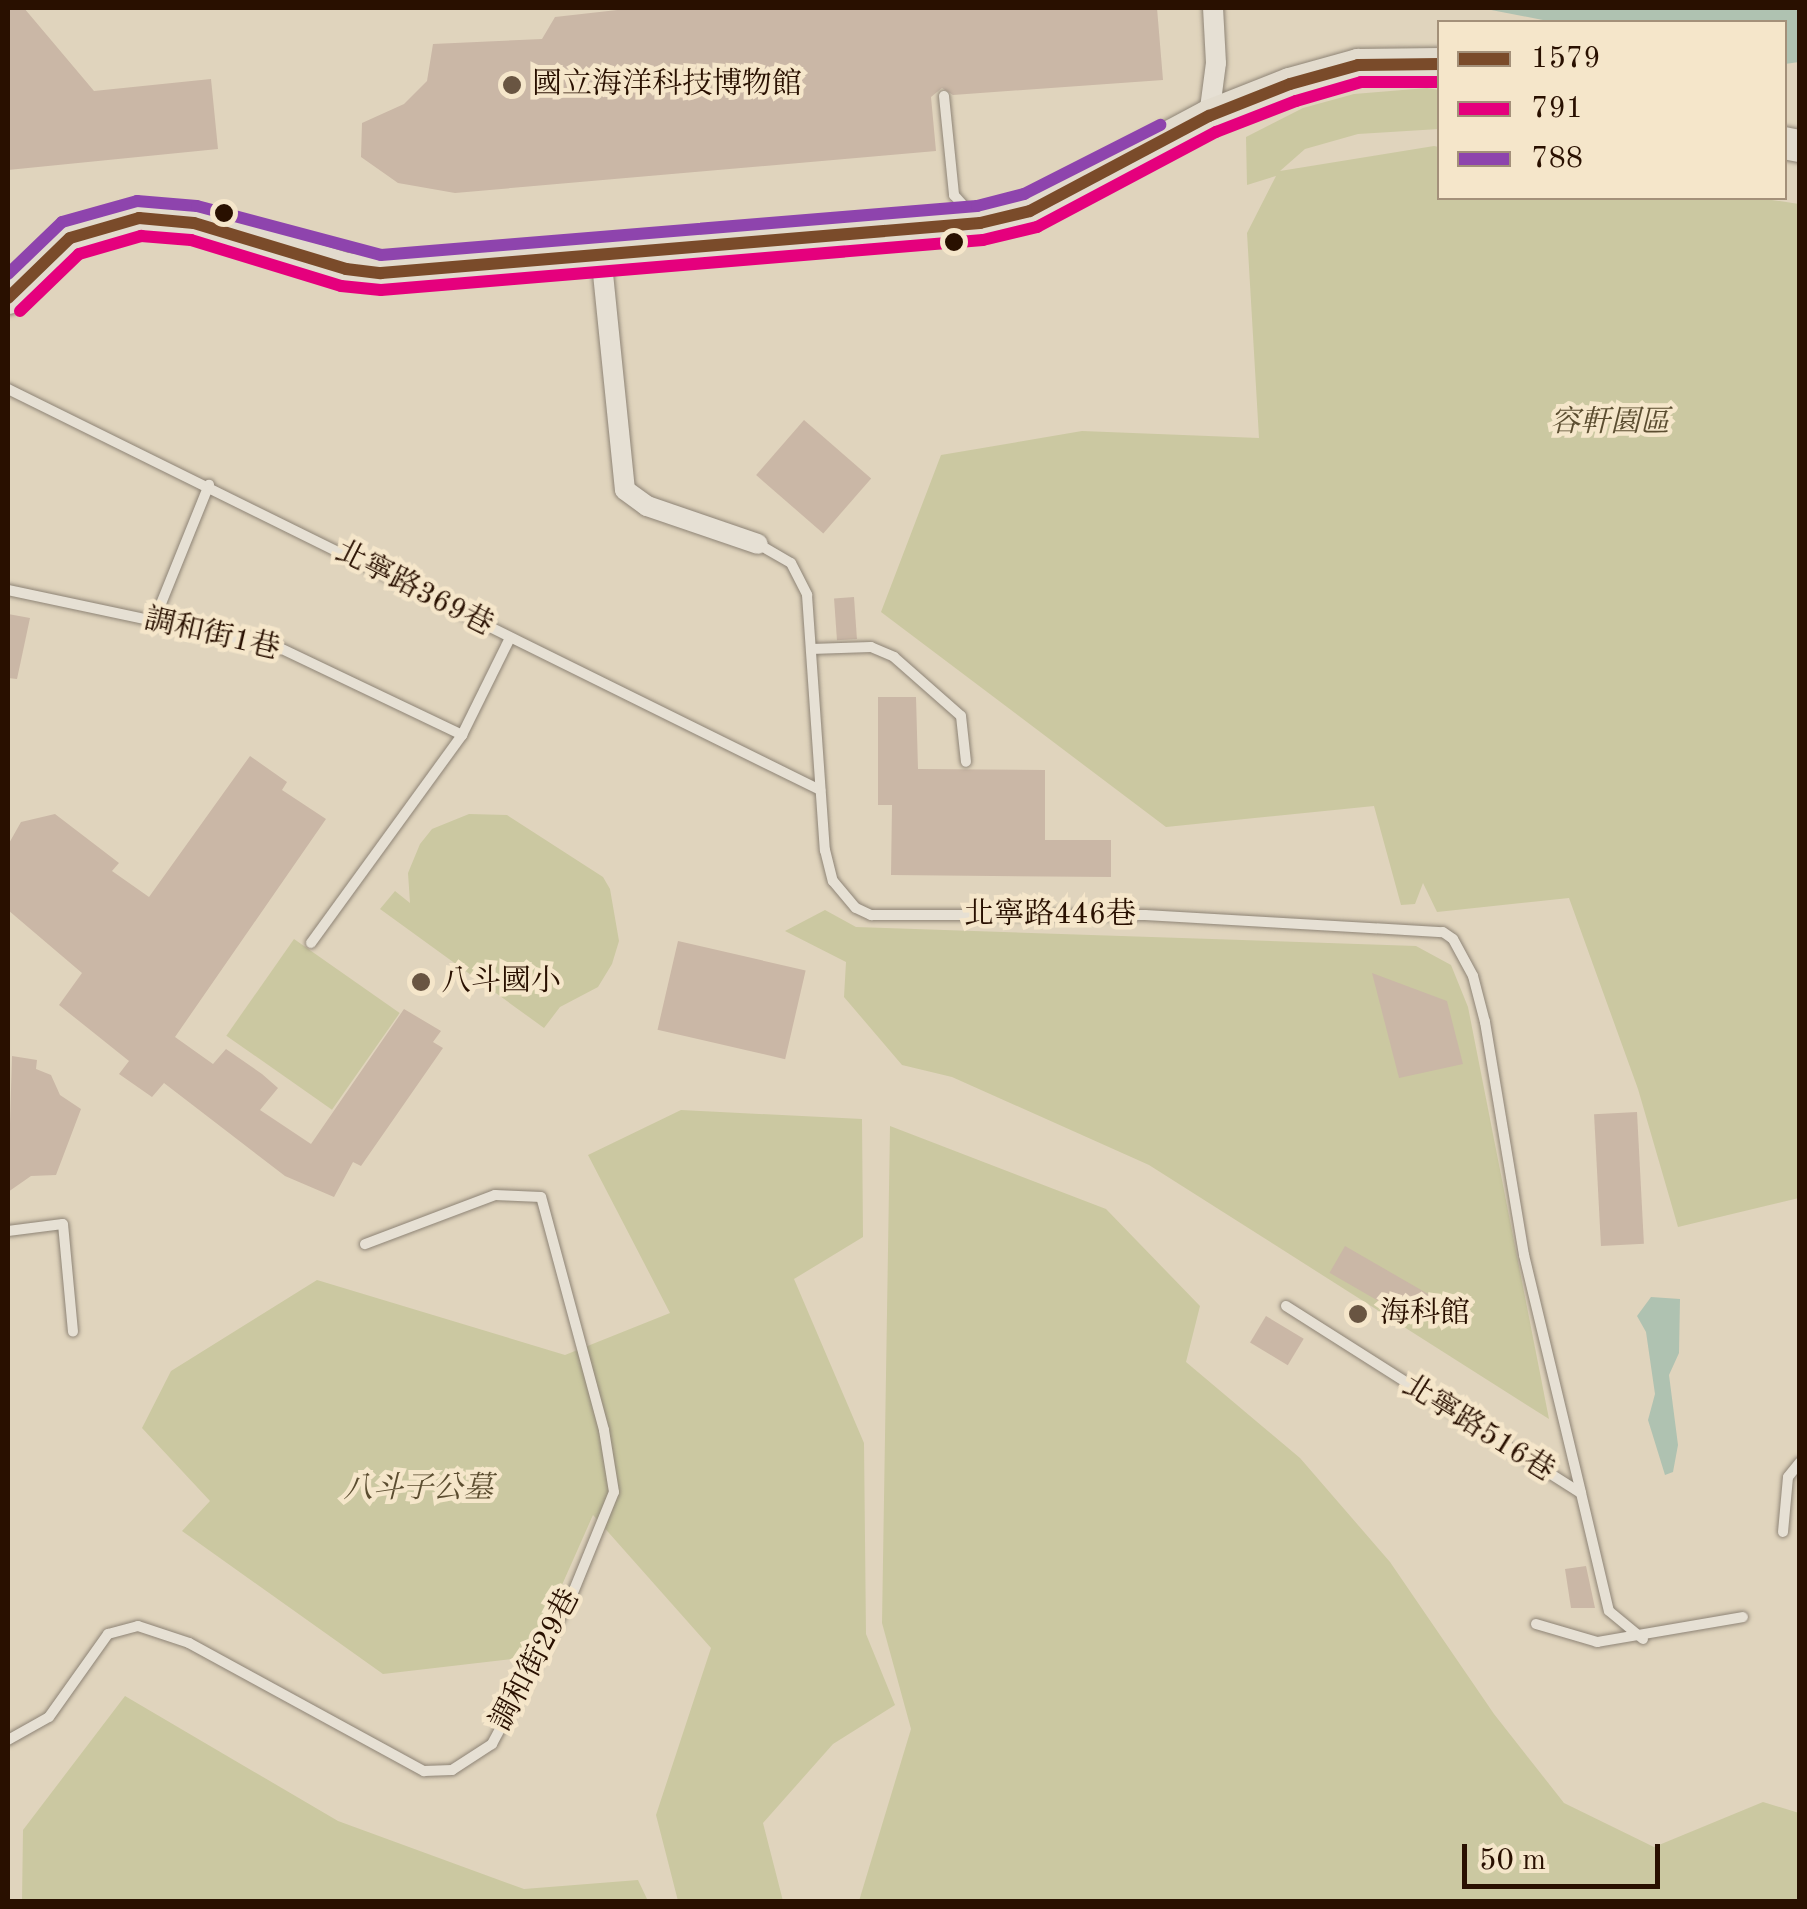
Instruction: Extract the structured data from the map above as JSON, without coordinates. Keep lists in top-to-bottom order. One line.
{"streets":{"street":["北寧路446巷"],"lane":["北寧路369巷","調和街1巷","北寧路516巷","調和街29巷"]},"crossings":[["北寧路369巷","北寧路446巷"],["北寧路446巷","北寧路516巷"]],"parks":["容軒園區","八斗子公墓"],"places":["國立海洋科技博物館","八斗國小","海科館"],"lines":["transit line 1579","transit line 791","transit line 788"],"legend":["1579","791","788"],"scale_bar":"50 m"}
